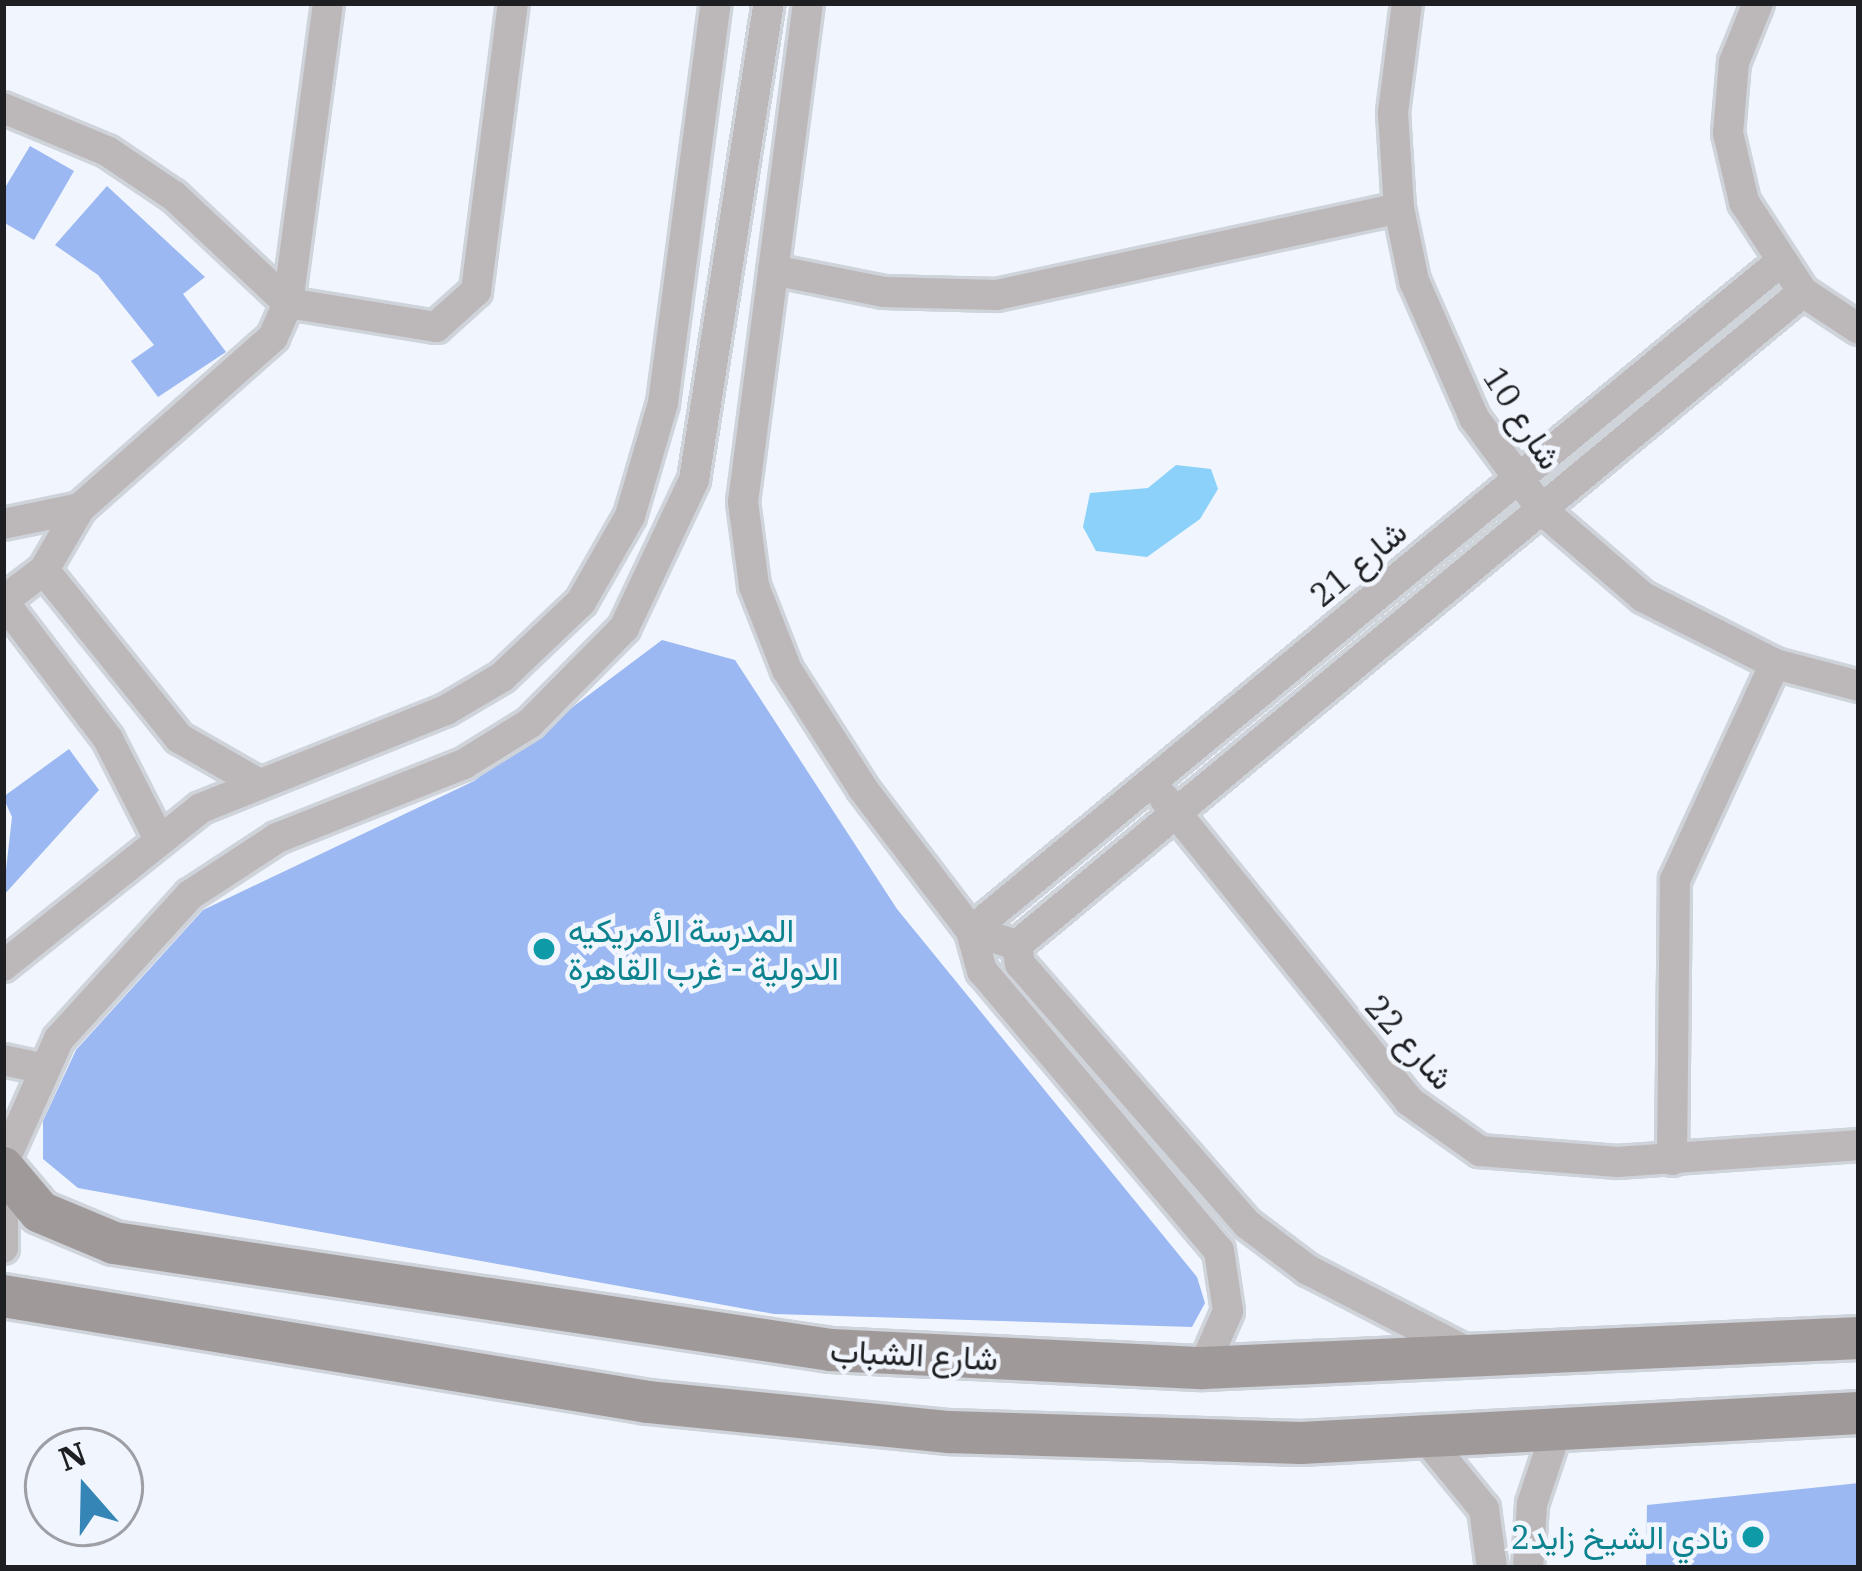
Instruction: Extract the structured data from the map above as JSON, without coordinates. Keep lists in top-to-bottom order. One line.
{"streets":{"street":["شارع 10","شارع 21","شارع 22","شارع الشباب"]},"crossings":[["شارع 10","شارع 21"],["شارع 21","شارع 22"]],"places":["المدرسة الأمريكيه الدولية - غرب القاهرة","نادي الشيخ زايد2"],"north":"top"}
